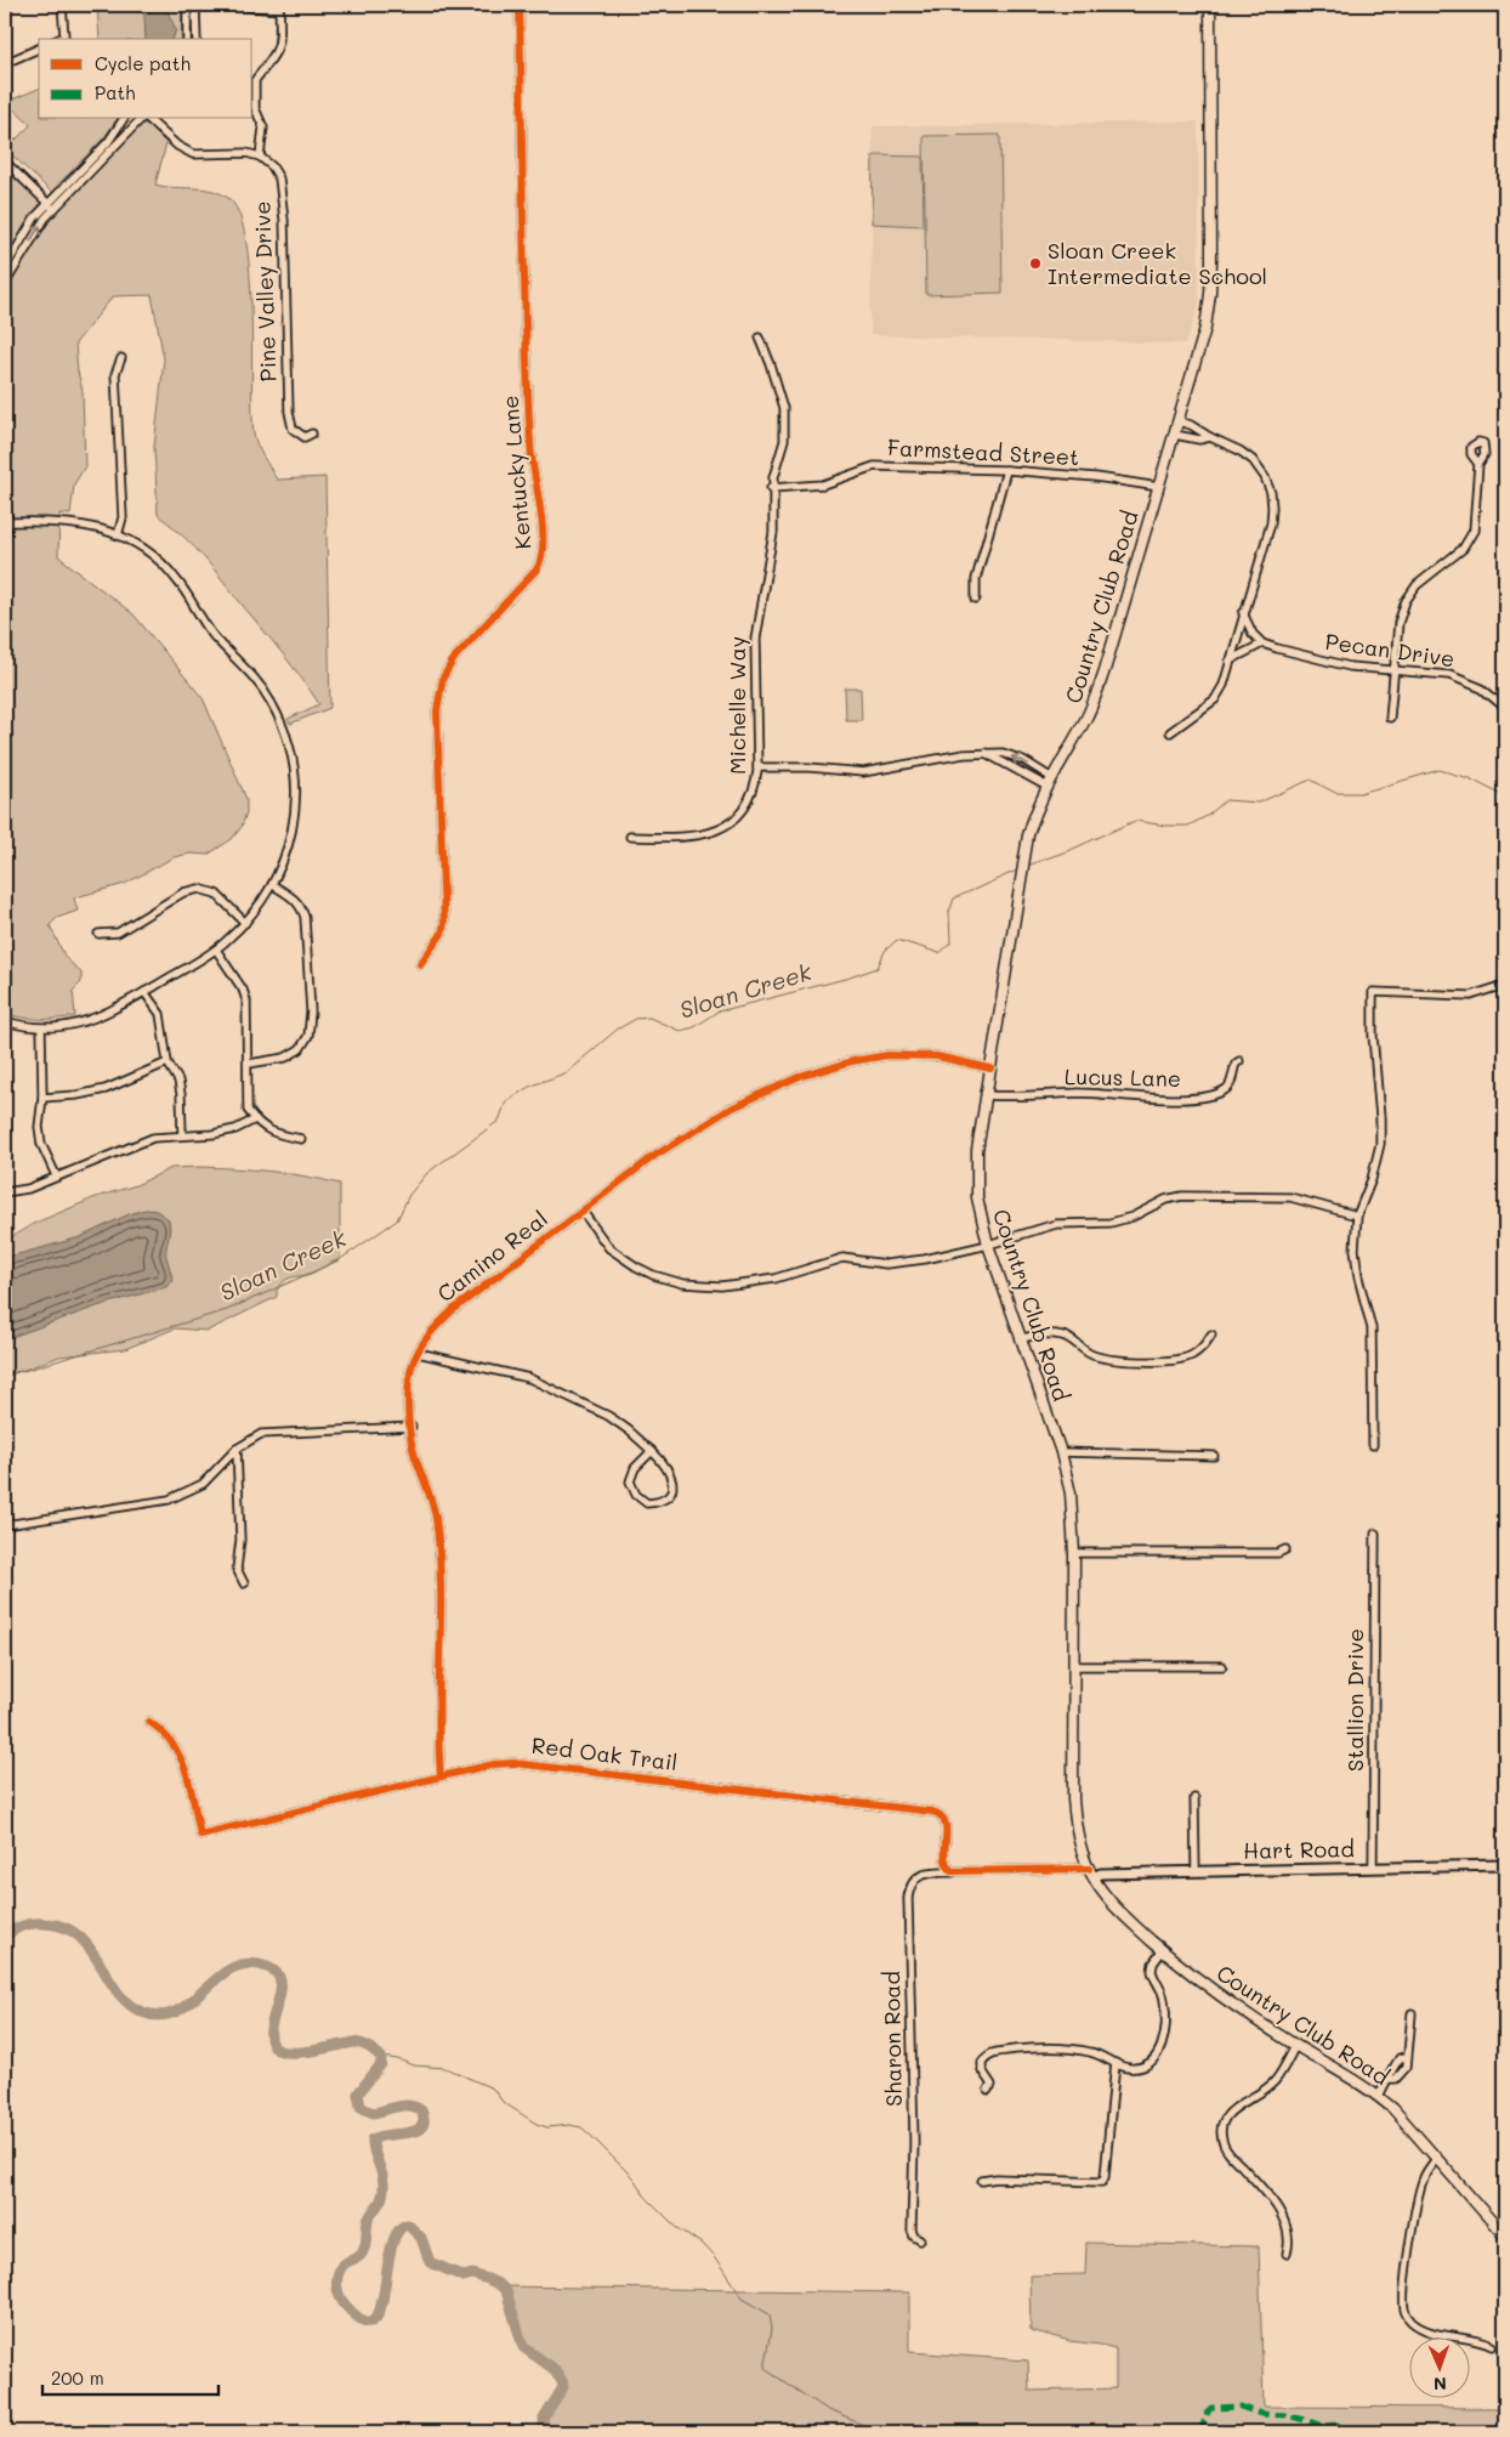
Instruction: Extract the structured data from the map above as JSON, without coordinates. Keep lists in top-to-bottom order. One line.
{"streets":{"main road":["Country Club Road"],"street":["Pine Valley Drive","Farmstead Street","Kentucky Lane","Pecan Drive","Michelle Way","Lucus Lane","Camino Real","Stallion Drive","Red Oak Trail","Hart Road","Sharon Road"]},"crossings":[["Farmstead Street","Country Club Road"],["Farmstead Street","Michelle Way"],["Country Club Road","Lucus Lane"],["Country Club Road","Camino Real"],["Country Club Road","Hart Road"],["Camino Real","Red Oak Trail"],["Stallion Drive","Hart Road"],["Red Oak Trail","Sharon Road"]],"water":["Sloan Creek"],"places":["Sloan Creek Intermediate School"],"legend":["Cycle path","Path"],"scale_bar":"200 m","north":"bottom"}
